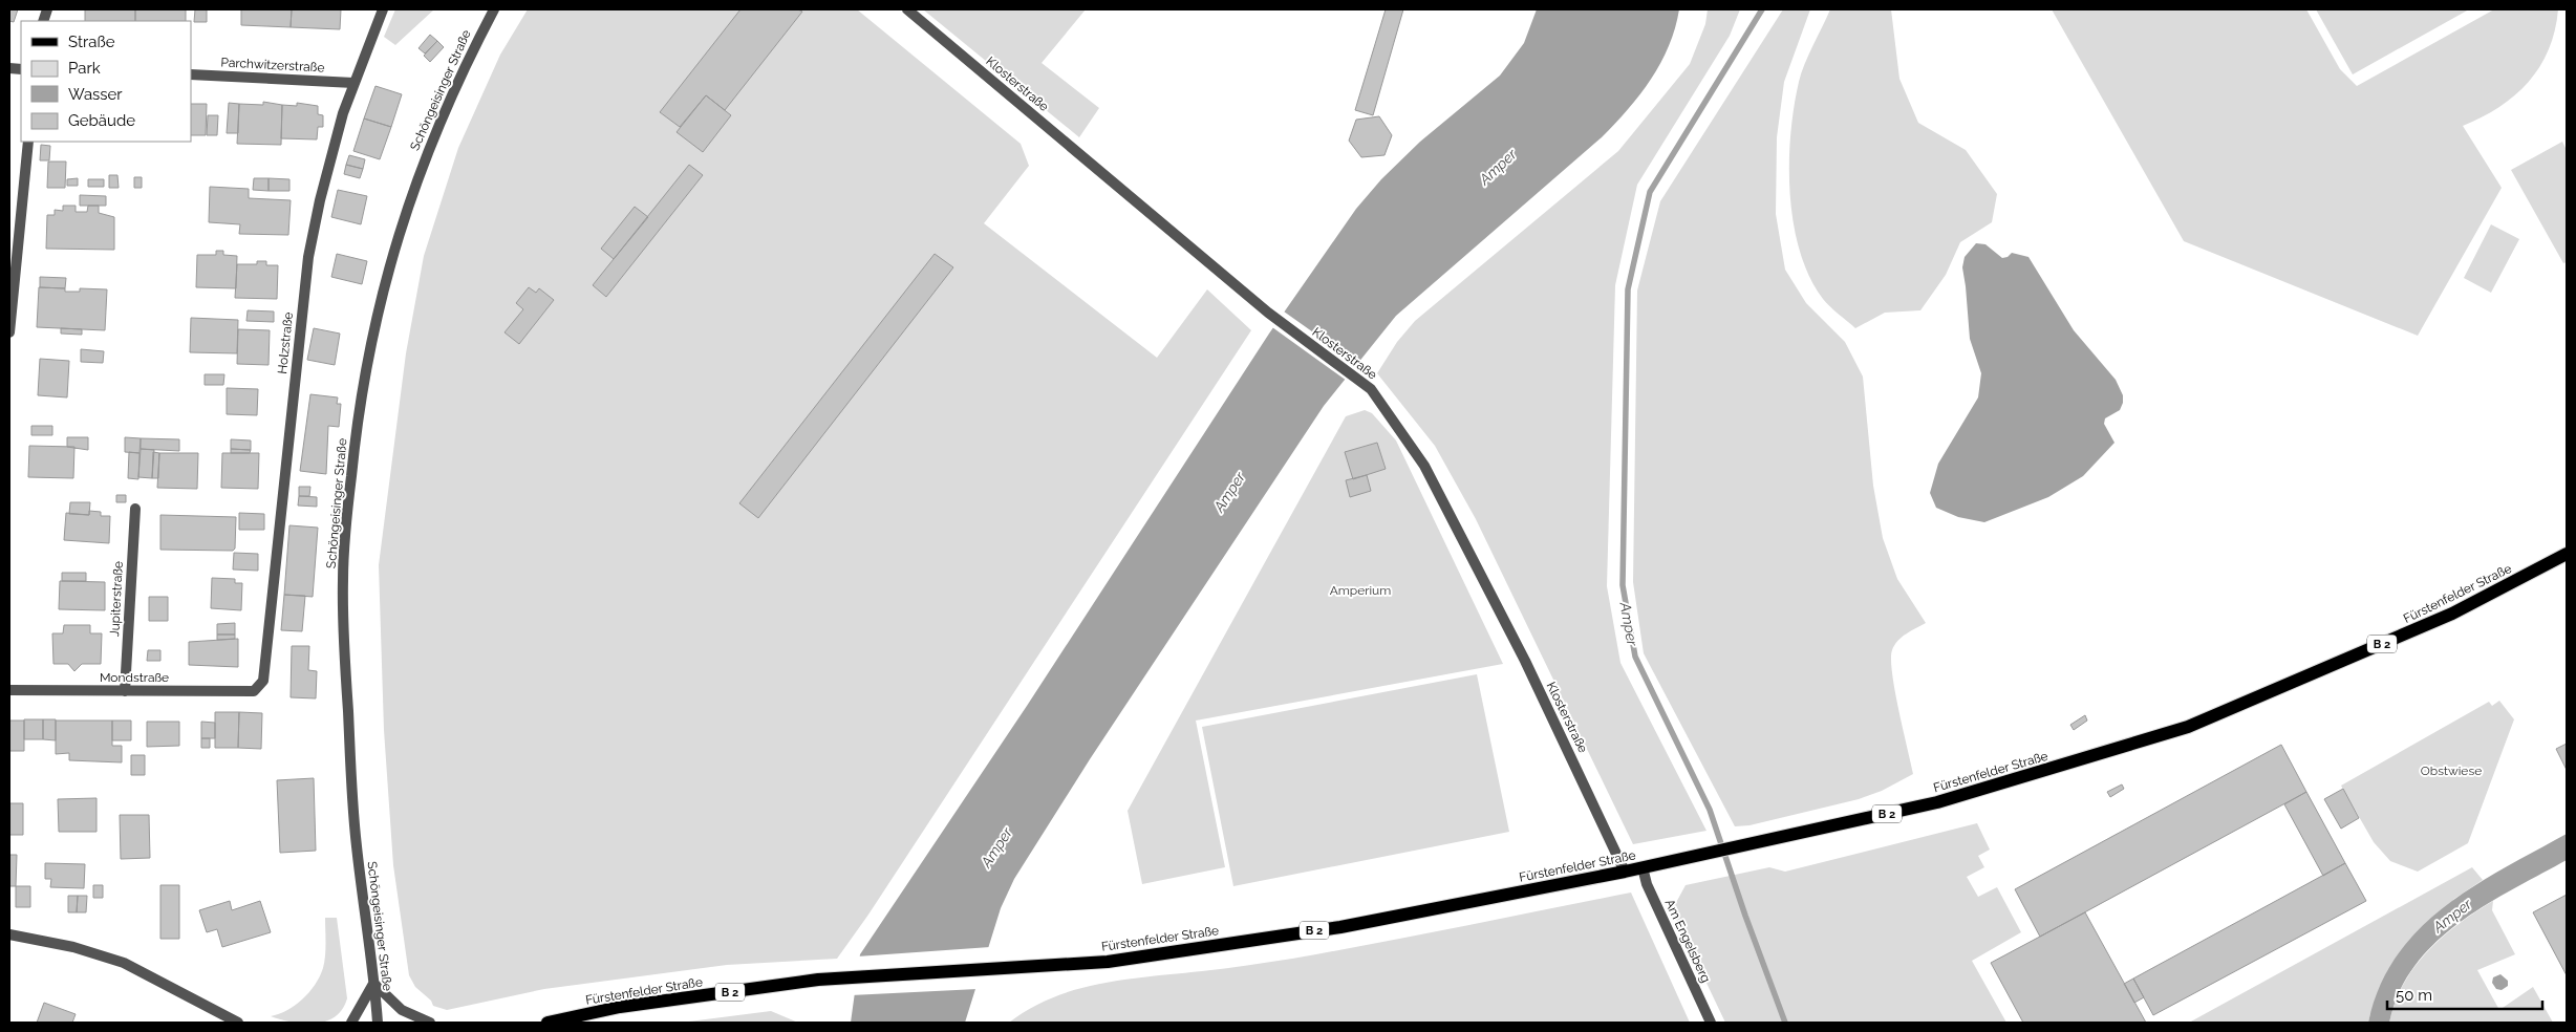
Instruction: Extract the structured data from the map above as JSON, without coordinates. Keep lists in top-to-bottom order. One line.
{"streets":{"main road":["Fürstenfelder Straße","B 2"],"street":["Parchwitzerstraße","Klosterstraße","Schöngeisinger Straße","Holzstraße","Jupiterstraße","Mondstraße","Am Engelsberg"]},"crossings":[["Parchwitzerstraße","Holzstraße"],["Klosterstraße","Fürstenfelder Straße"],["Holzstraße","Mondstraße"],["Fürstenfelder Straße","Am Engelsberg"],["Jupiterstraße","Mondstraße"]],"water":["Amper"],"parks":["Amperium","Obstwiese"],"legend":["Straße","Park","Wasser","Gebäude"],"scale_bar":"50 m"}
